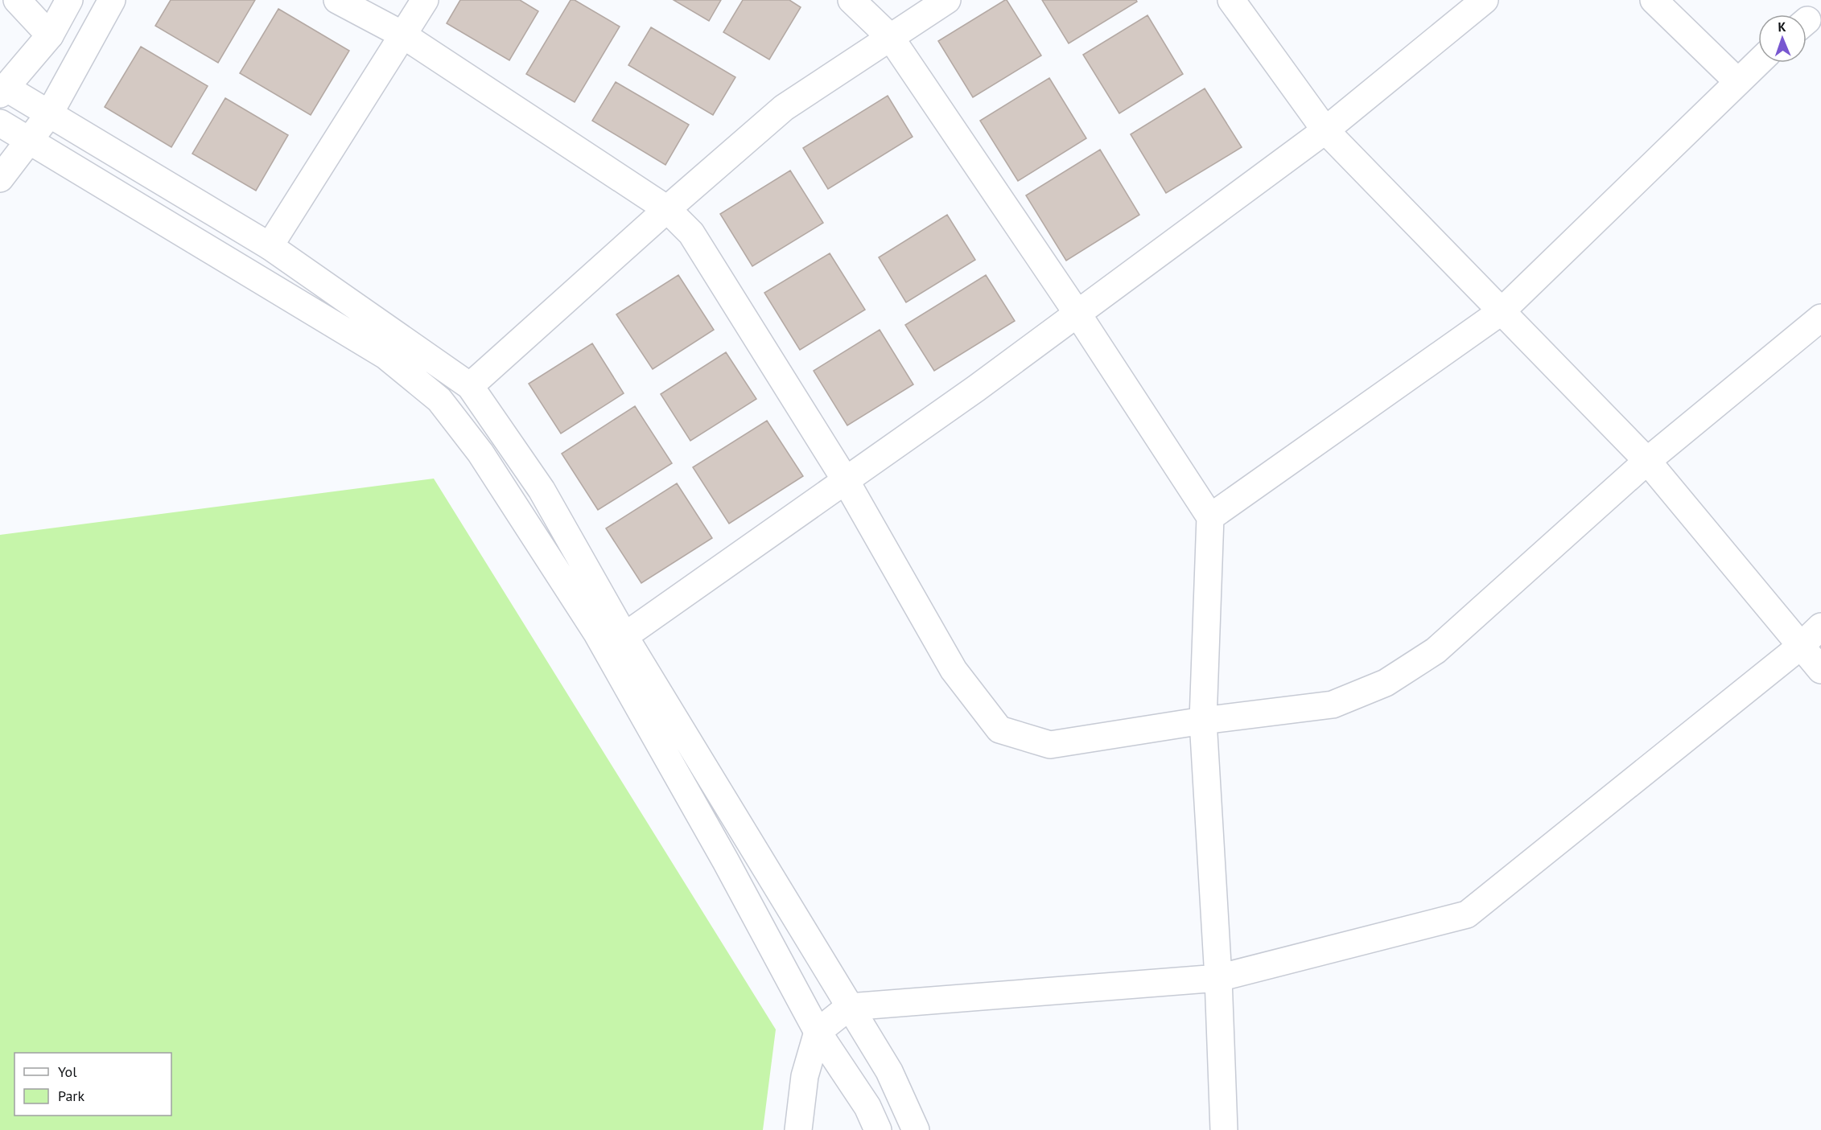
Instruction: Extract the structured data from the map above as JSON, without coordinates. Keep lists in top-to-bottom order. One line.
{"legend":["Yol","Park"],"north":"top"}
